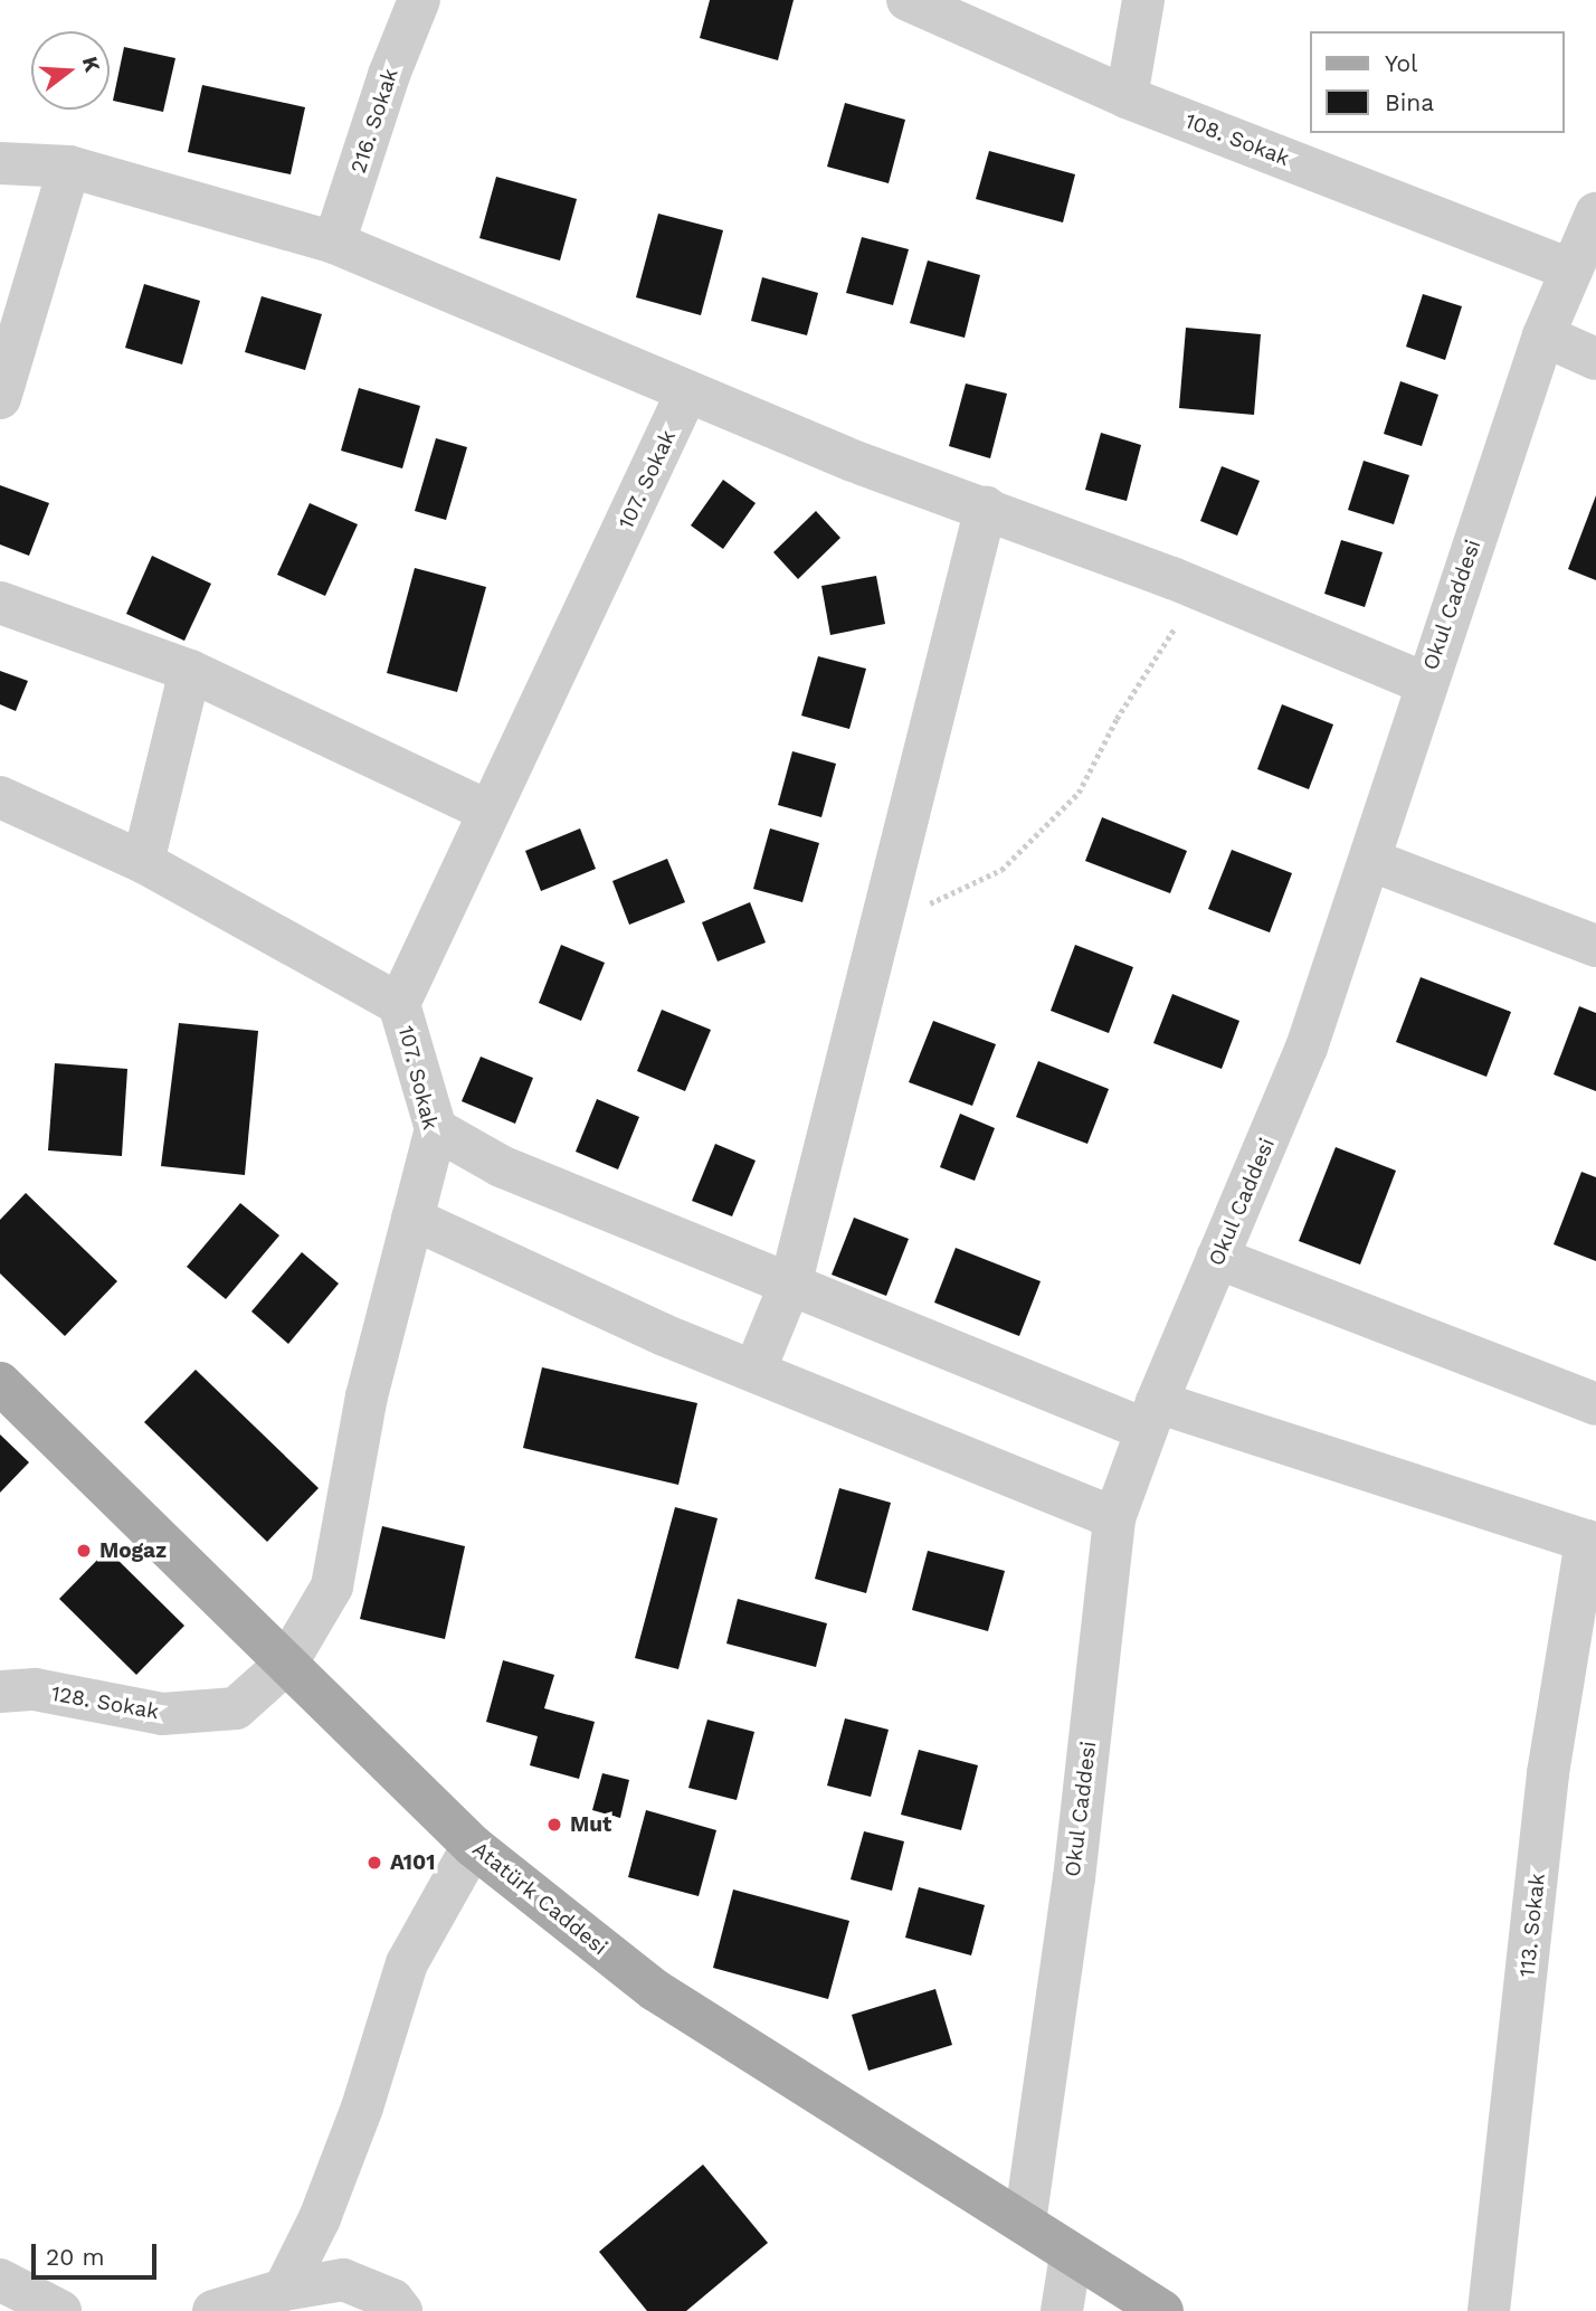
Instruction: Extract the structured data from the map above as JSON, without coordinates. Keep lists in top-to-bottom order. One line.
{"streets":{"main road":["Atatürk Caddesi"],"street":["216. Sokak","108. Sokak","107. Sokak","Okul Caddesi","128. Sokak","113. Sokak"]},"crossings":[["108. Sokak","Okul Caddesi"],["107. Sokak","128. Sokak"],["107. Sokak","Atatürk Caddesi"],["Okul Caddesi","Atatürk Caddesi"],["128. Sokak","Atatürk Caddesi"]],"places":["Mogaz","Mut","A101"],"legend":["Yol","Bina"],"scale_bar":"20 m","north":"right"}
